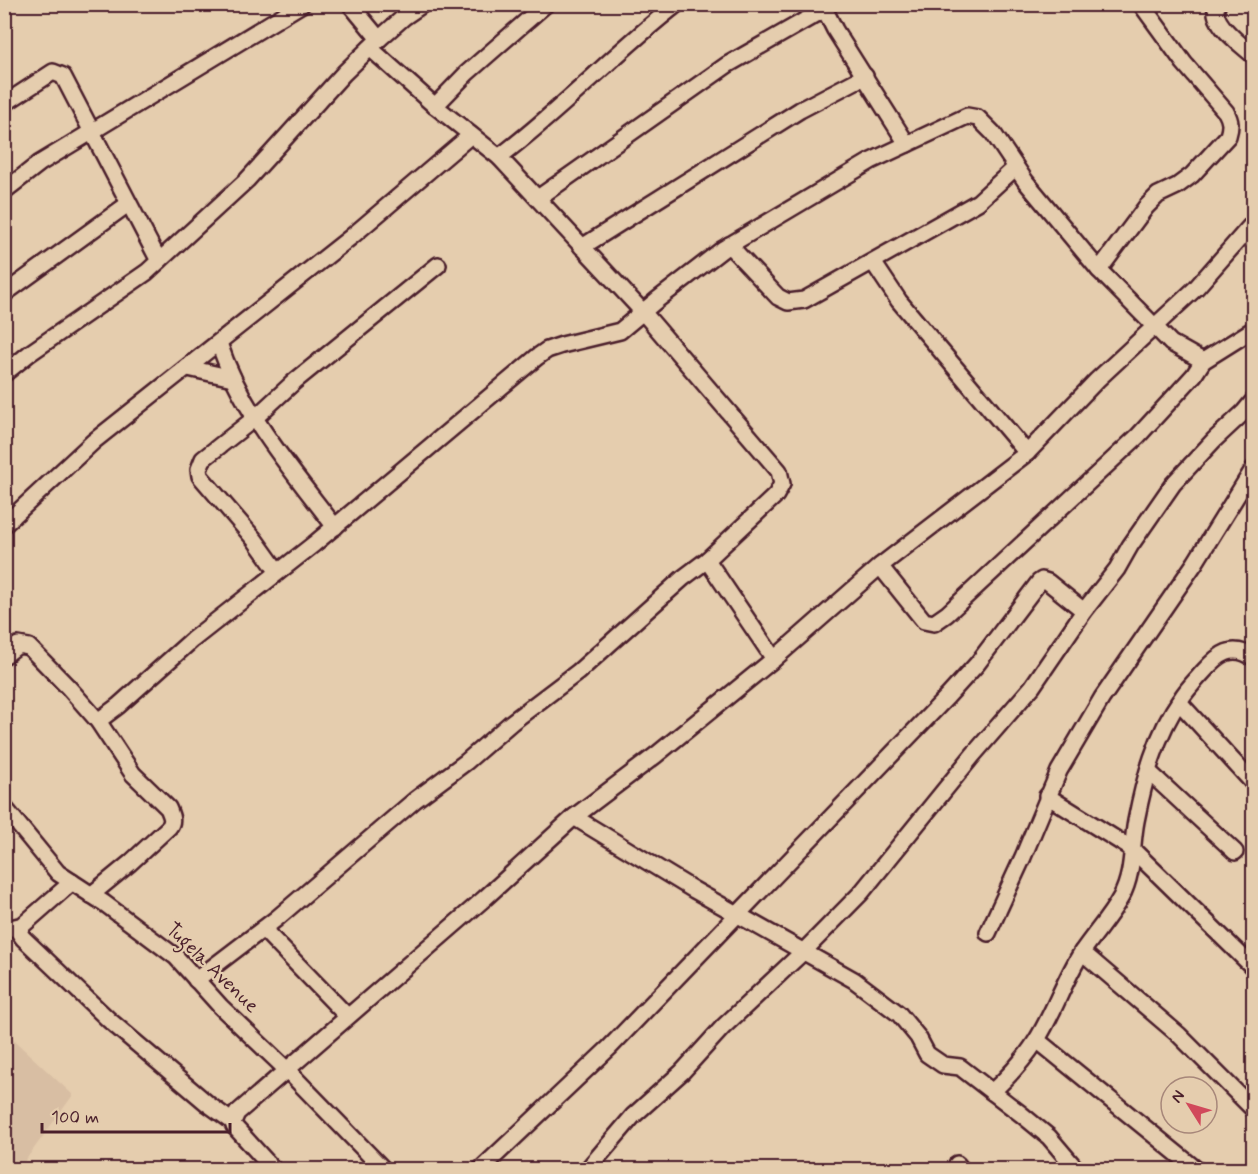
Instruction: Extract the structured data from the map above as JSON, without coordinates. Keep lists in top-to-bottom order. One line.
{"streets":{"street":["Tugela Avenue"]},"scale_bar":"100 m","north":"top left"}
